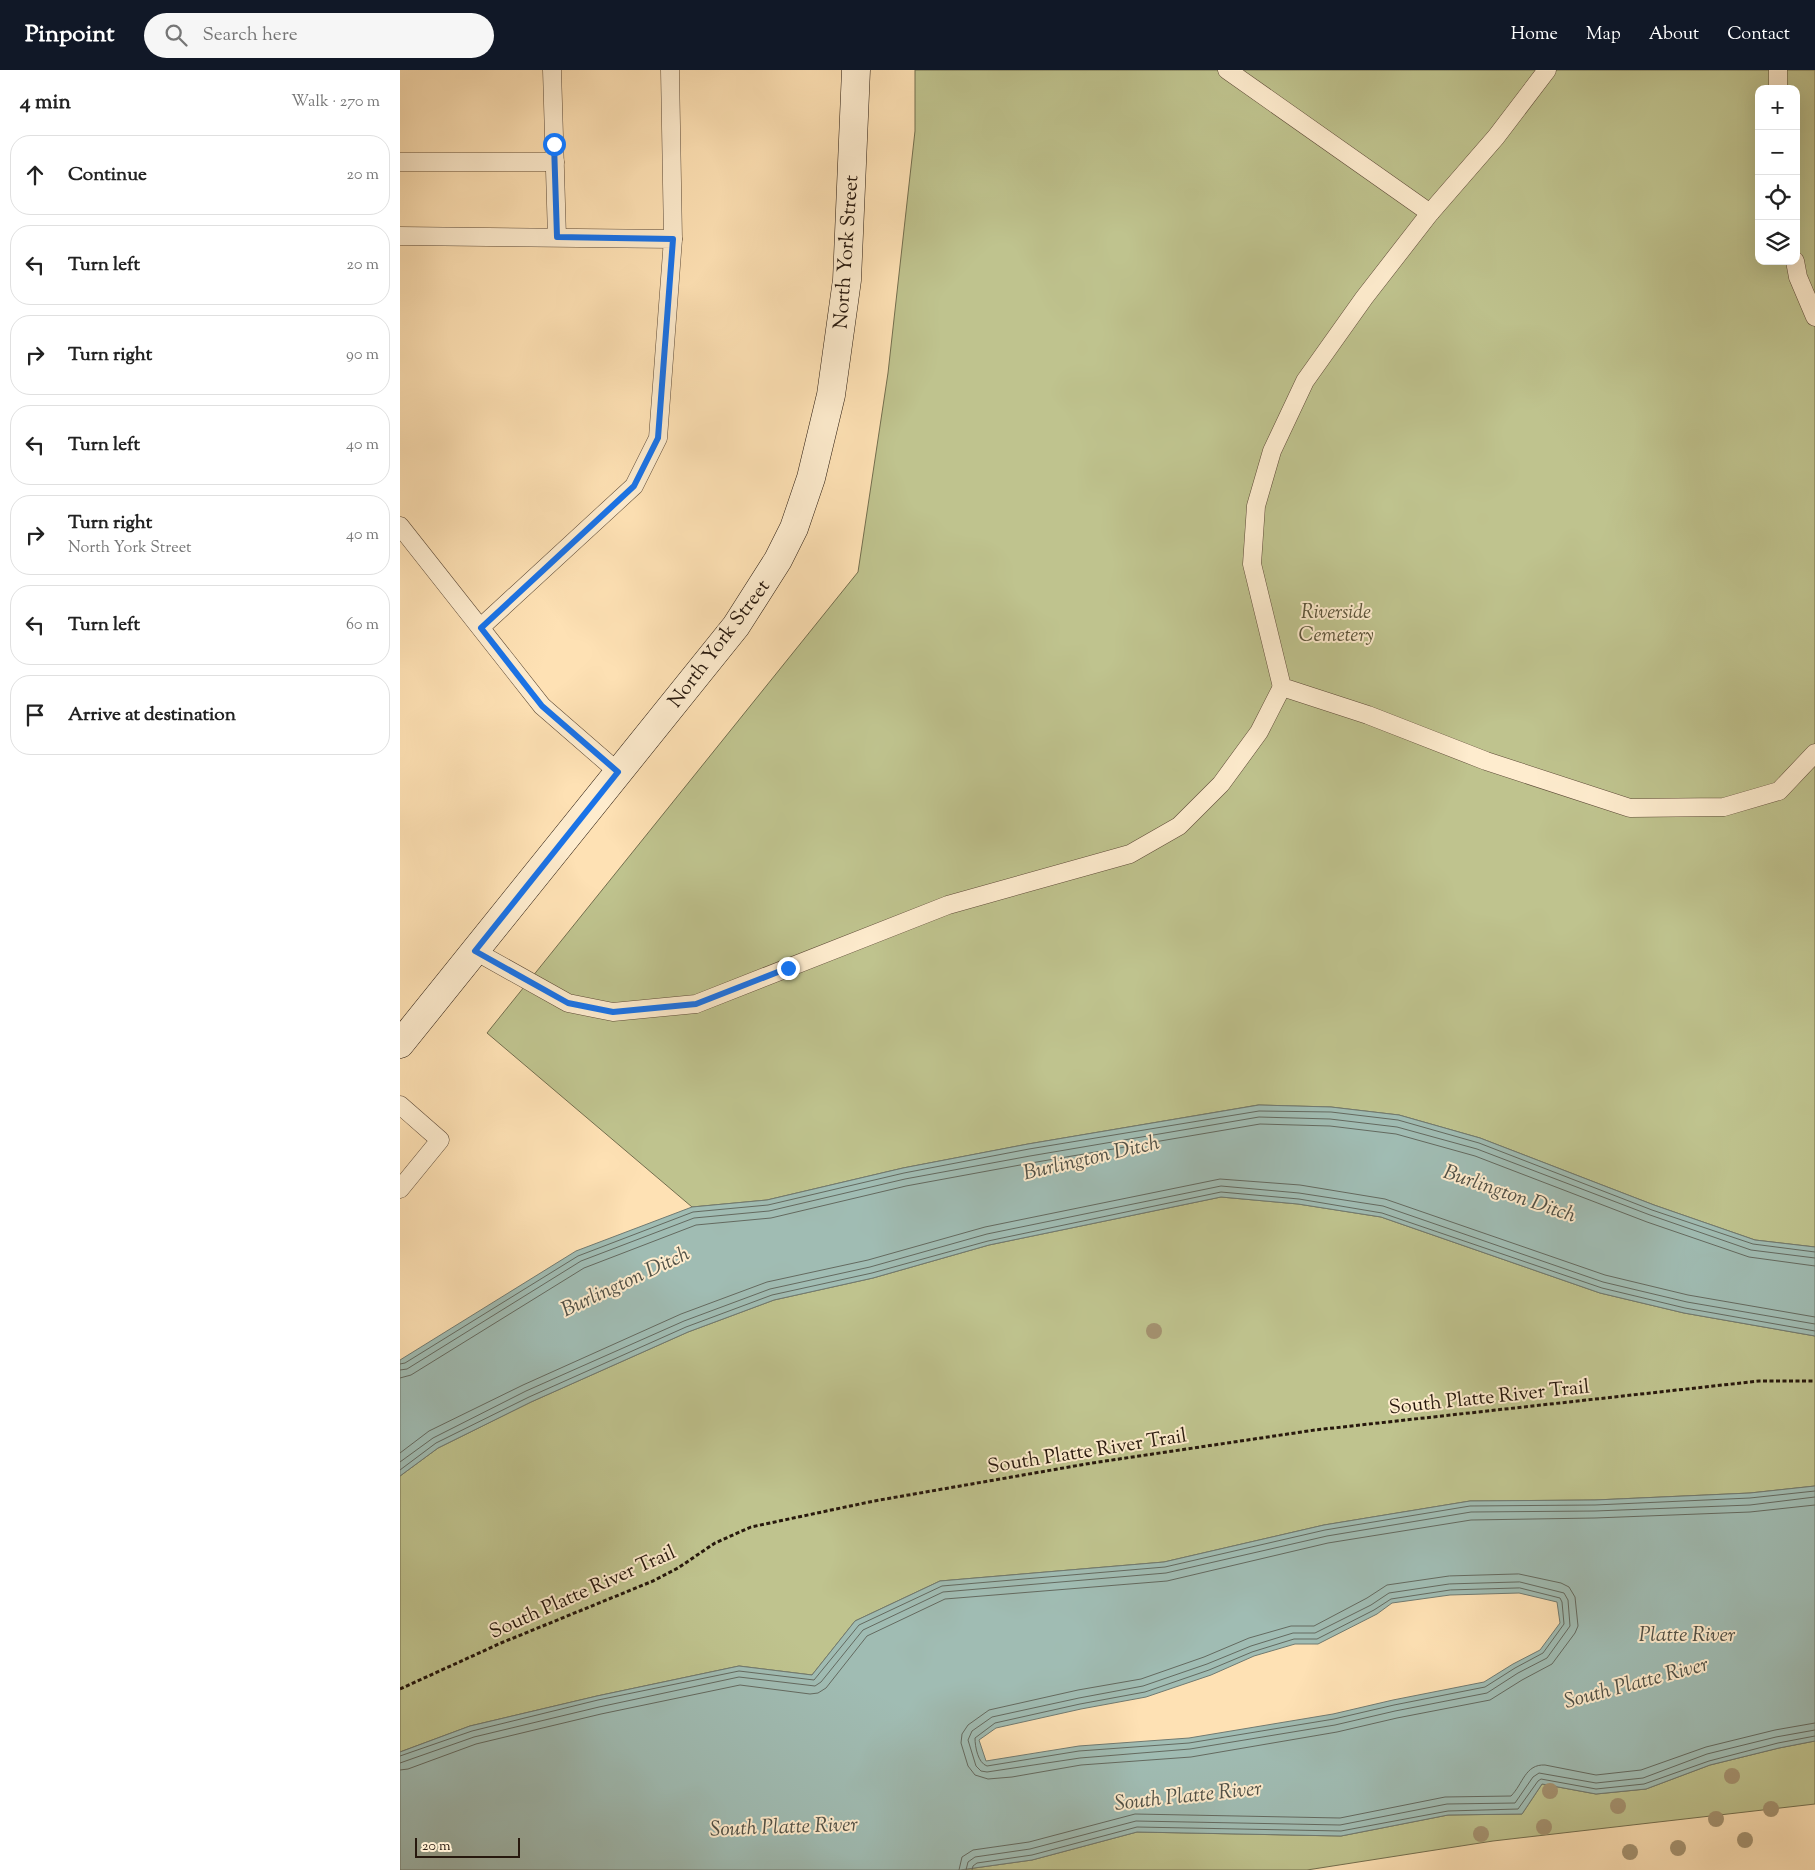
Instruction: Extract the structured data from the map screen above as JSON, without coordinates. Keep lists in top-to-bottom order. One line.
{"streets":{"main road":["North York Street"],"path":["South Platte River Trail"]},"water":["Burlington Ditch","Platte River","South Platte River"],"parks":["Riverside Cemetery"],"scale_bar":"20 m","page":{"header":"Pinpoint","search":"Search here","nav":["Home","Map","About","Contact"],"heading":["4 min","Walk · 270 m"],"map_buttons":["+","−"],"list":[["Continue","20 m"],["Turn left","20 m"],["Turn right","90 m"],["Turn left","40 m"],["Turn right","North York Street","40 m"],["Turn left","60 m"],"Arrive at destination"],"scale":"20 m"}}
